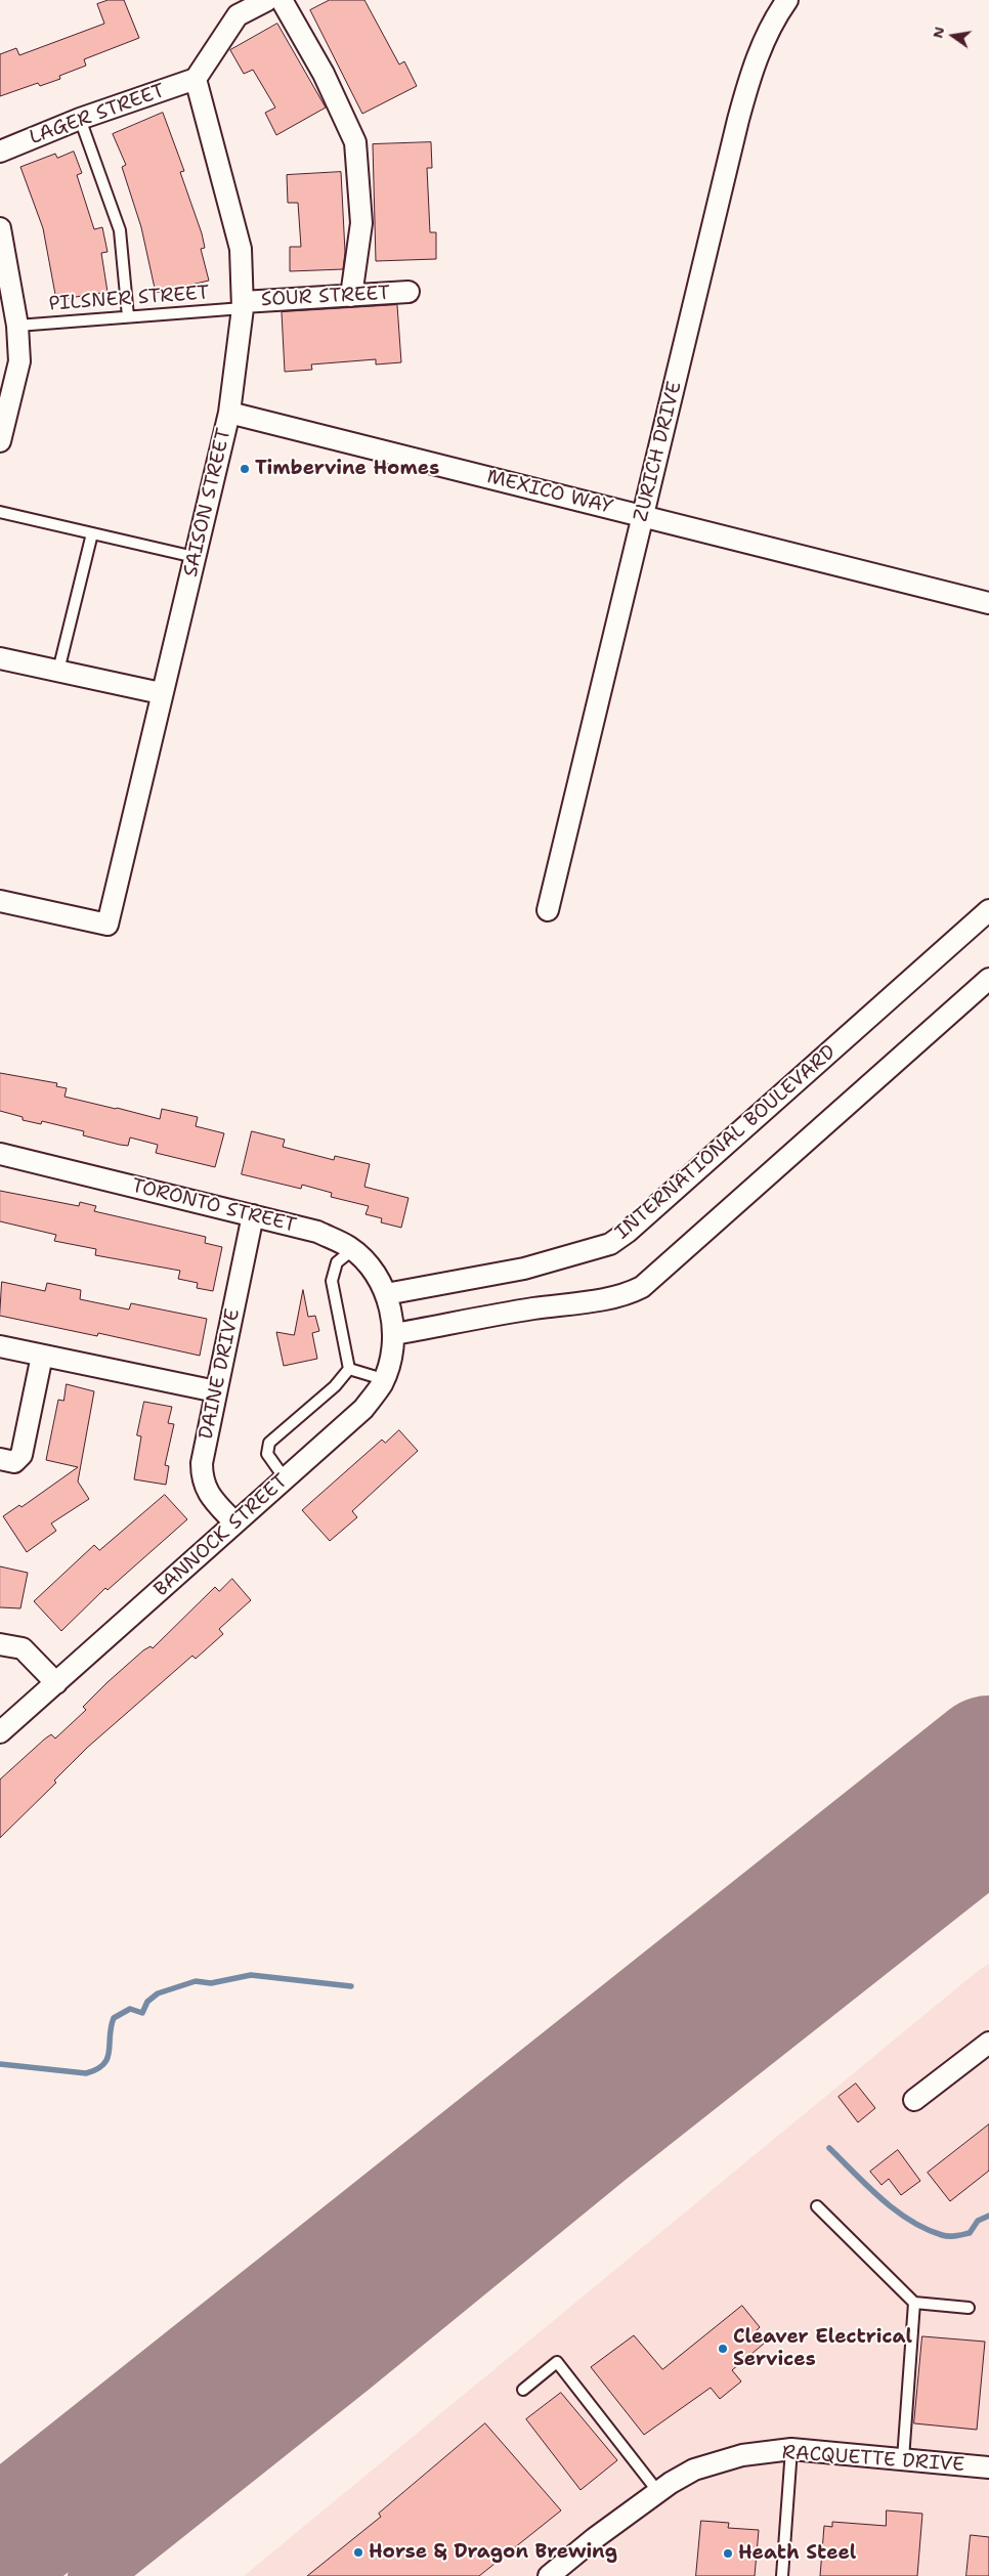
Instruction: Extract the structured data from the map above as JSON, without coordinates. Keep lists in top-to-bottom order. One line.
{"streets":{"street":["LAGER STREET","SOUR STREET","ZURICH DRIVE","MEXICO WAY","SAISON STREET","INTERNATIONAL BOULEVARD","TORONTO STREET","DAINE DRIVE","BANNOCK STREET","RACQUETTE DRIVE"],"lane":["PILSNER STREET"]},"crossings":[["LAGER STREET","SAISON STREET"],["SOUR STREET","PILSNER STREET"],["SOUR STREET","SAISON STREET"],["PILSNER STREET","SAISON STREET"],["ZURICH DRIVE","MEXICO WAY"],["MEXICO WAY","SAISON STREET"],["INTERNATIONAL BOULEVARD","TORONTO STREET"],["INTERNATIONAL BOULEVARD","BANNOCK STREET"],["TORONTO STREET","DAINE DRIVE"],["TORONTO STREET","BANNOCK STREET"],["DAINE DRIVE","BANNOCK STREET"]],"places":["Timbervine Homes","Cleaver Electrical Services","Horse & Dragon Brewing","Heath Steel"],"north":"left"}
